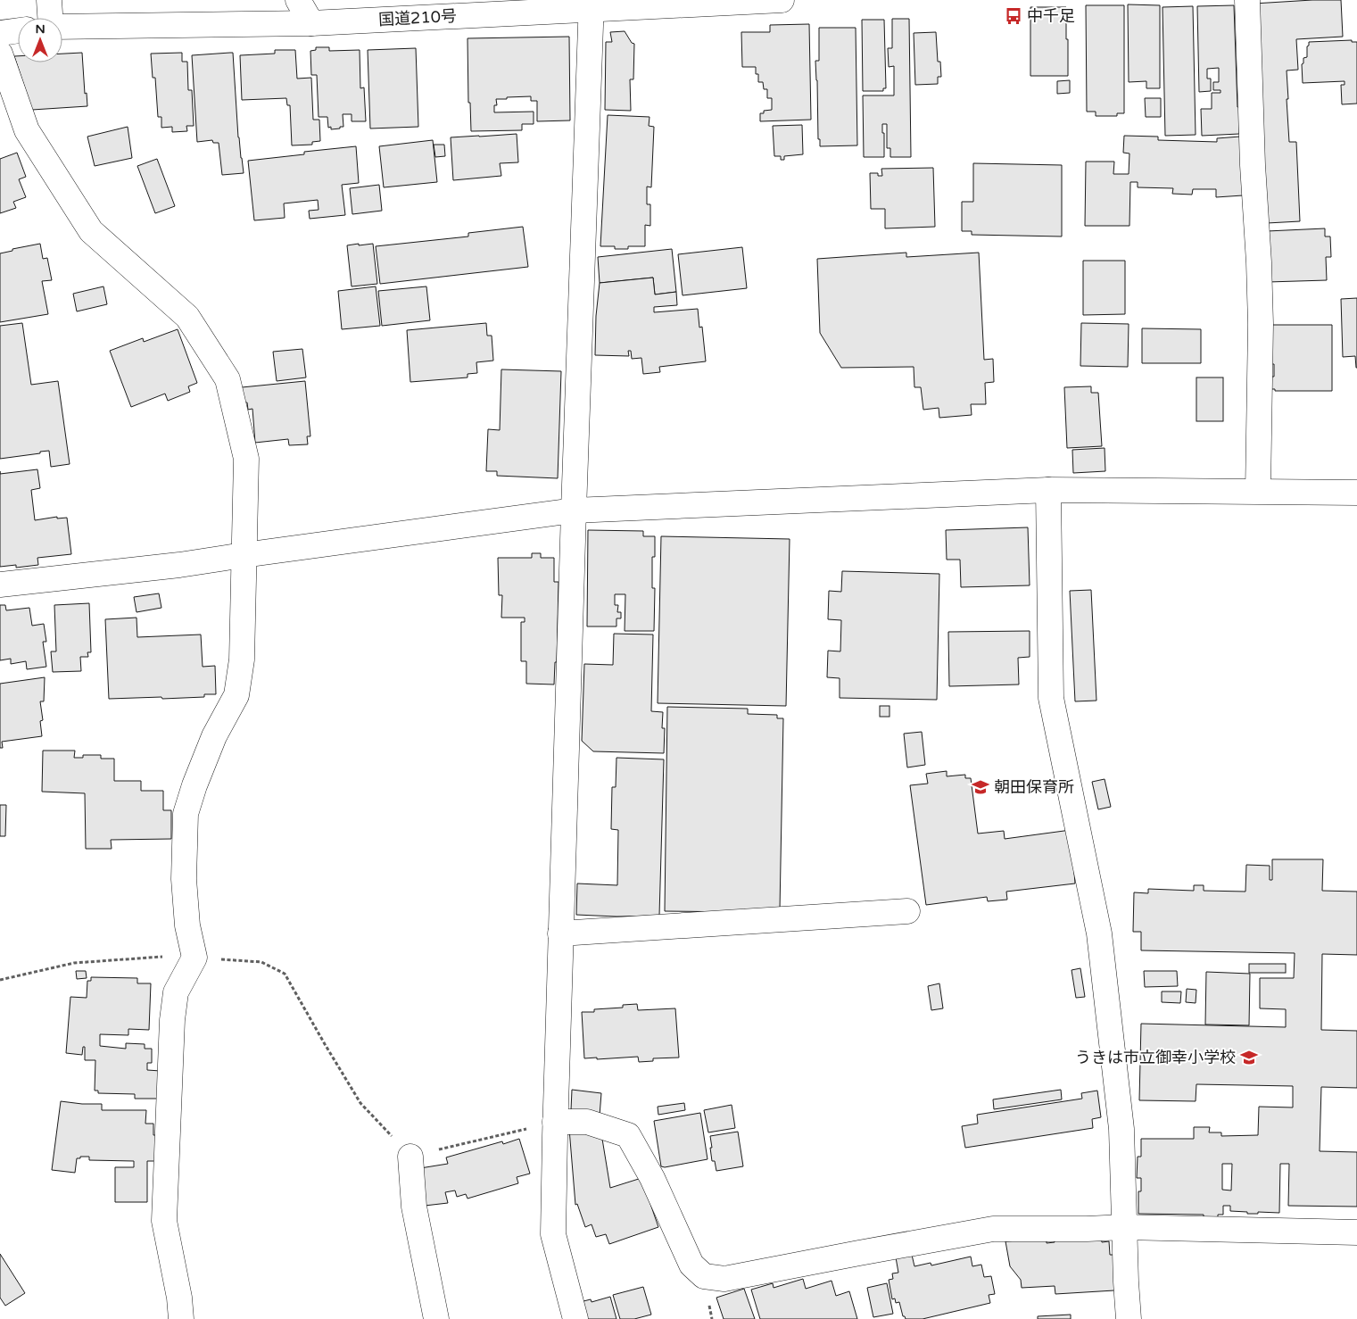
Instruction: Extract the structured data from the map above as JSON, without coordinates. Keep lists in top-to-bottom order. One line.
{"streets":{"main road":["国道210号"]},"places":{"bus stop":["中千足"],"school or university":["朝田保育所","うきは市立御幸小学校"]},"north":"top"}
